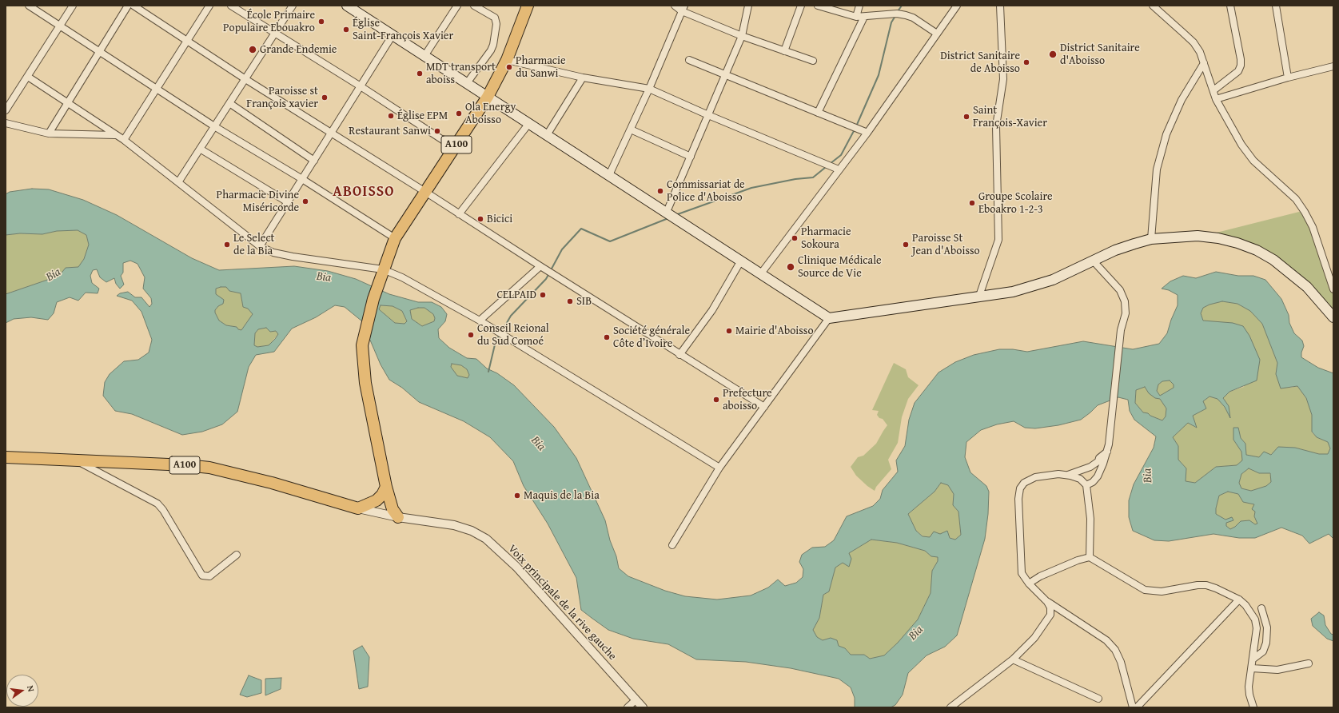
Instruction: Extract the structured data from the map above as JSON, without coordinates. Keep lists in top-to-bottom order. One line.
{"streets":{"highway":["A100"],"street":["Voix principale de la rive gauche"]},"crossings":[["A100","Voix principale de la rive gauche"]],"districts":["ABOISSO"],"water":["Bia"],"places":["École Primaire Populaire Ebouakro","Église Saint-François Xavier","Grande Endemie","District Sanitaire d'Aboisso","District Sanitaire de Aboisso","Pharmacie du Sanwi","MDT transport aboiss","Paroisse st François xavier","Ola Energy Aboisso","Église EPM","Saint François-Xavier","Restaurant Sanwi","Commissariat de Police d'Aboisso","Pharmacie Divine Miséricorde","Groupe Scolaire Eboakro 1-2-3","Bicici","Pharmacie Sokoura","Le Select de la Bia","Paroisse St Jean d'Aboisso","Clinique Médicale Source de Vie","CELPAID","SIB","Mairie d'Aboisso","Conseil Reional du Sud Comoé","Société générale Côte d’Ivoire","Prefecture aboisso","Maquis de la Bia"],"north":"right"}
